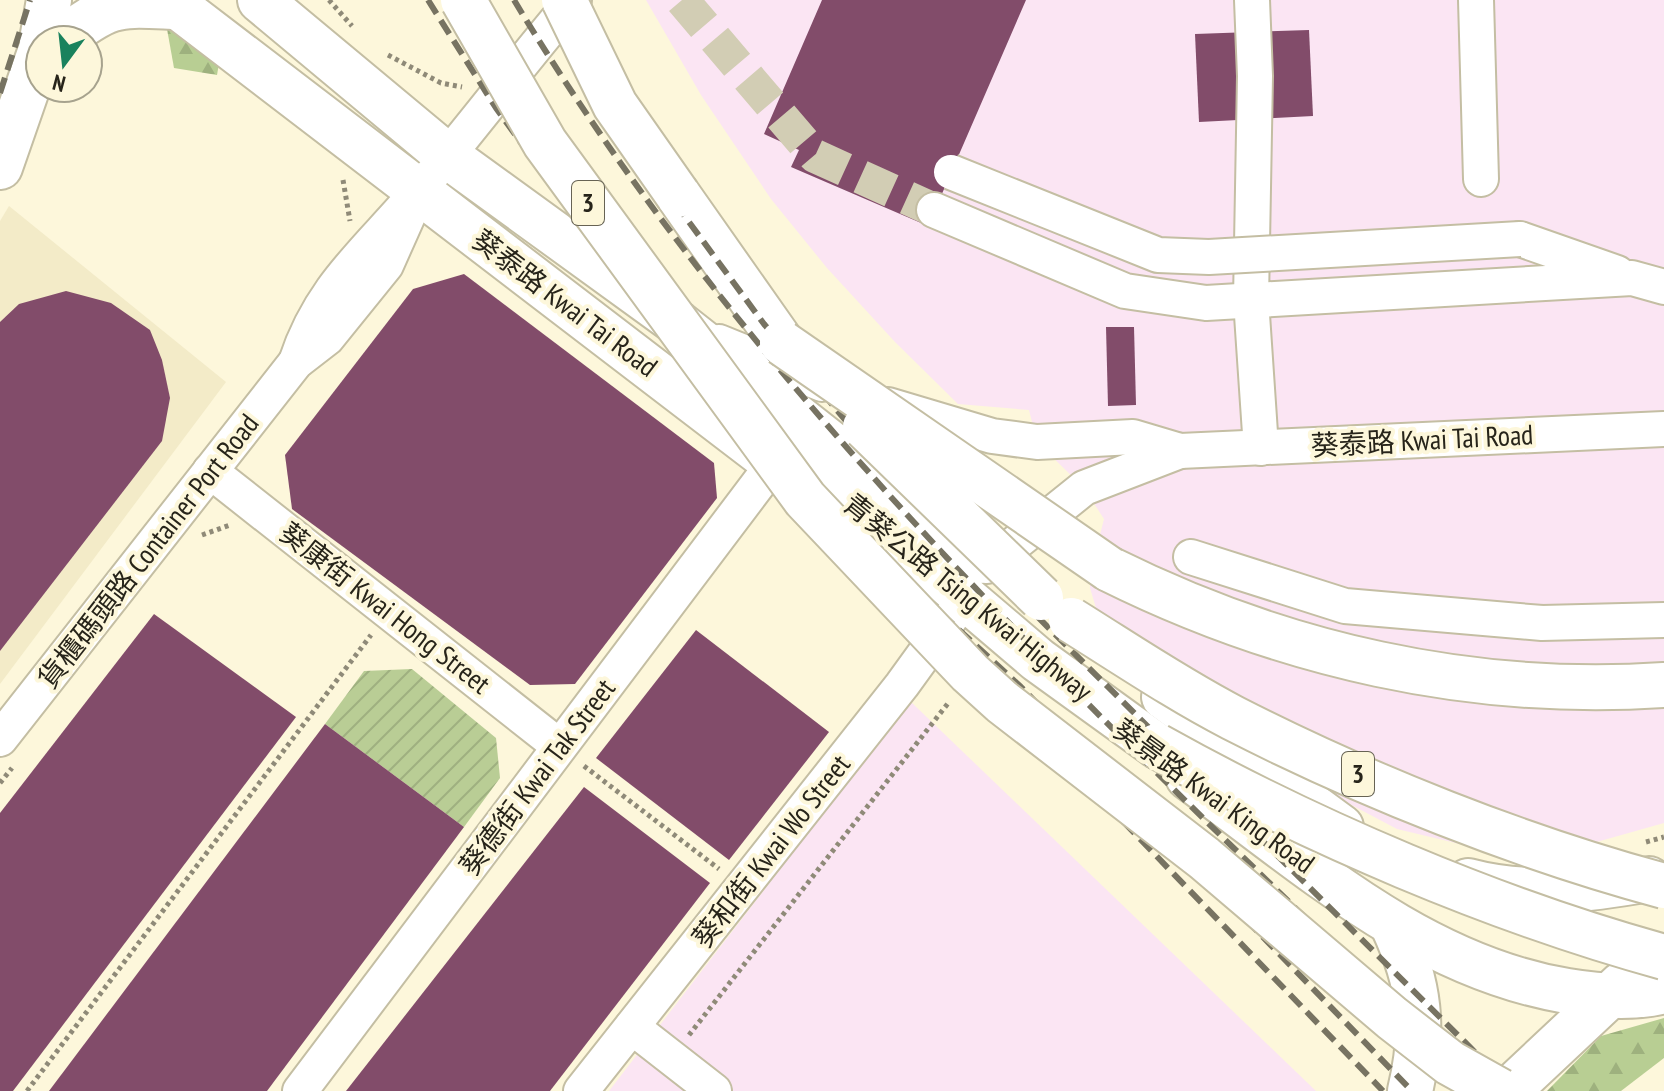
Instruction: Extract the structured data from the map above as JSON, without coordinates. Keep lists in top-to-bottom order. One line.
{"streets":{"main road":["3","葵泰路 Kwai Tai Road","青葵公路 Tsing Kwai Highway","葵景路 Kwai King Road"],"street":["貨櫃碼頭路 Container Port Road","葵康街 Kwai Hong Street","葵德街 Kwai Tak Street","葵和街 Kwai Wo Street"]},"crossings":[["葵泰路 Kwai Tai Road","貨櫃碼頭路 Container Port Road"],["葵泰路 Kwai Tai Road","葵德街 Kwai Tak Street"],["葵泰路 Kwai Tai Road","葵景路 Kwai King Road"],["葵泰路 Kwai Tai Road","葵和街 Kwai Wo Street"],["貨櫃碼頭路 Container Port Road","葵康街 Kwai Hong Street"],["葵康街 Kwai Hong Street","葵德街 Kwai Tak Street"],["葵景路 Kwai King Road","葵和街 Kwai Wo Street"]],"north":"bottom"}
